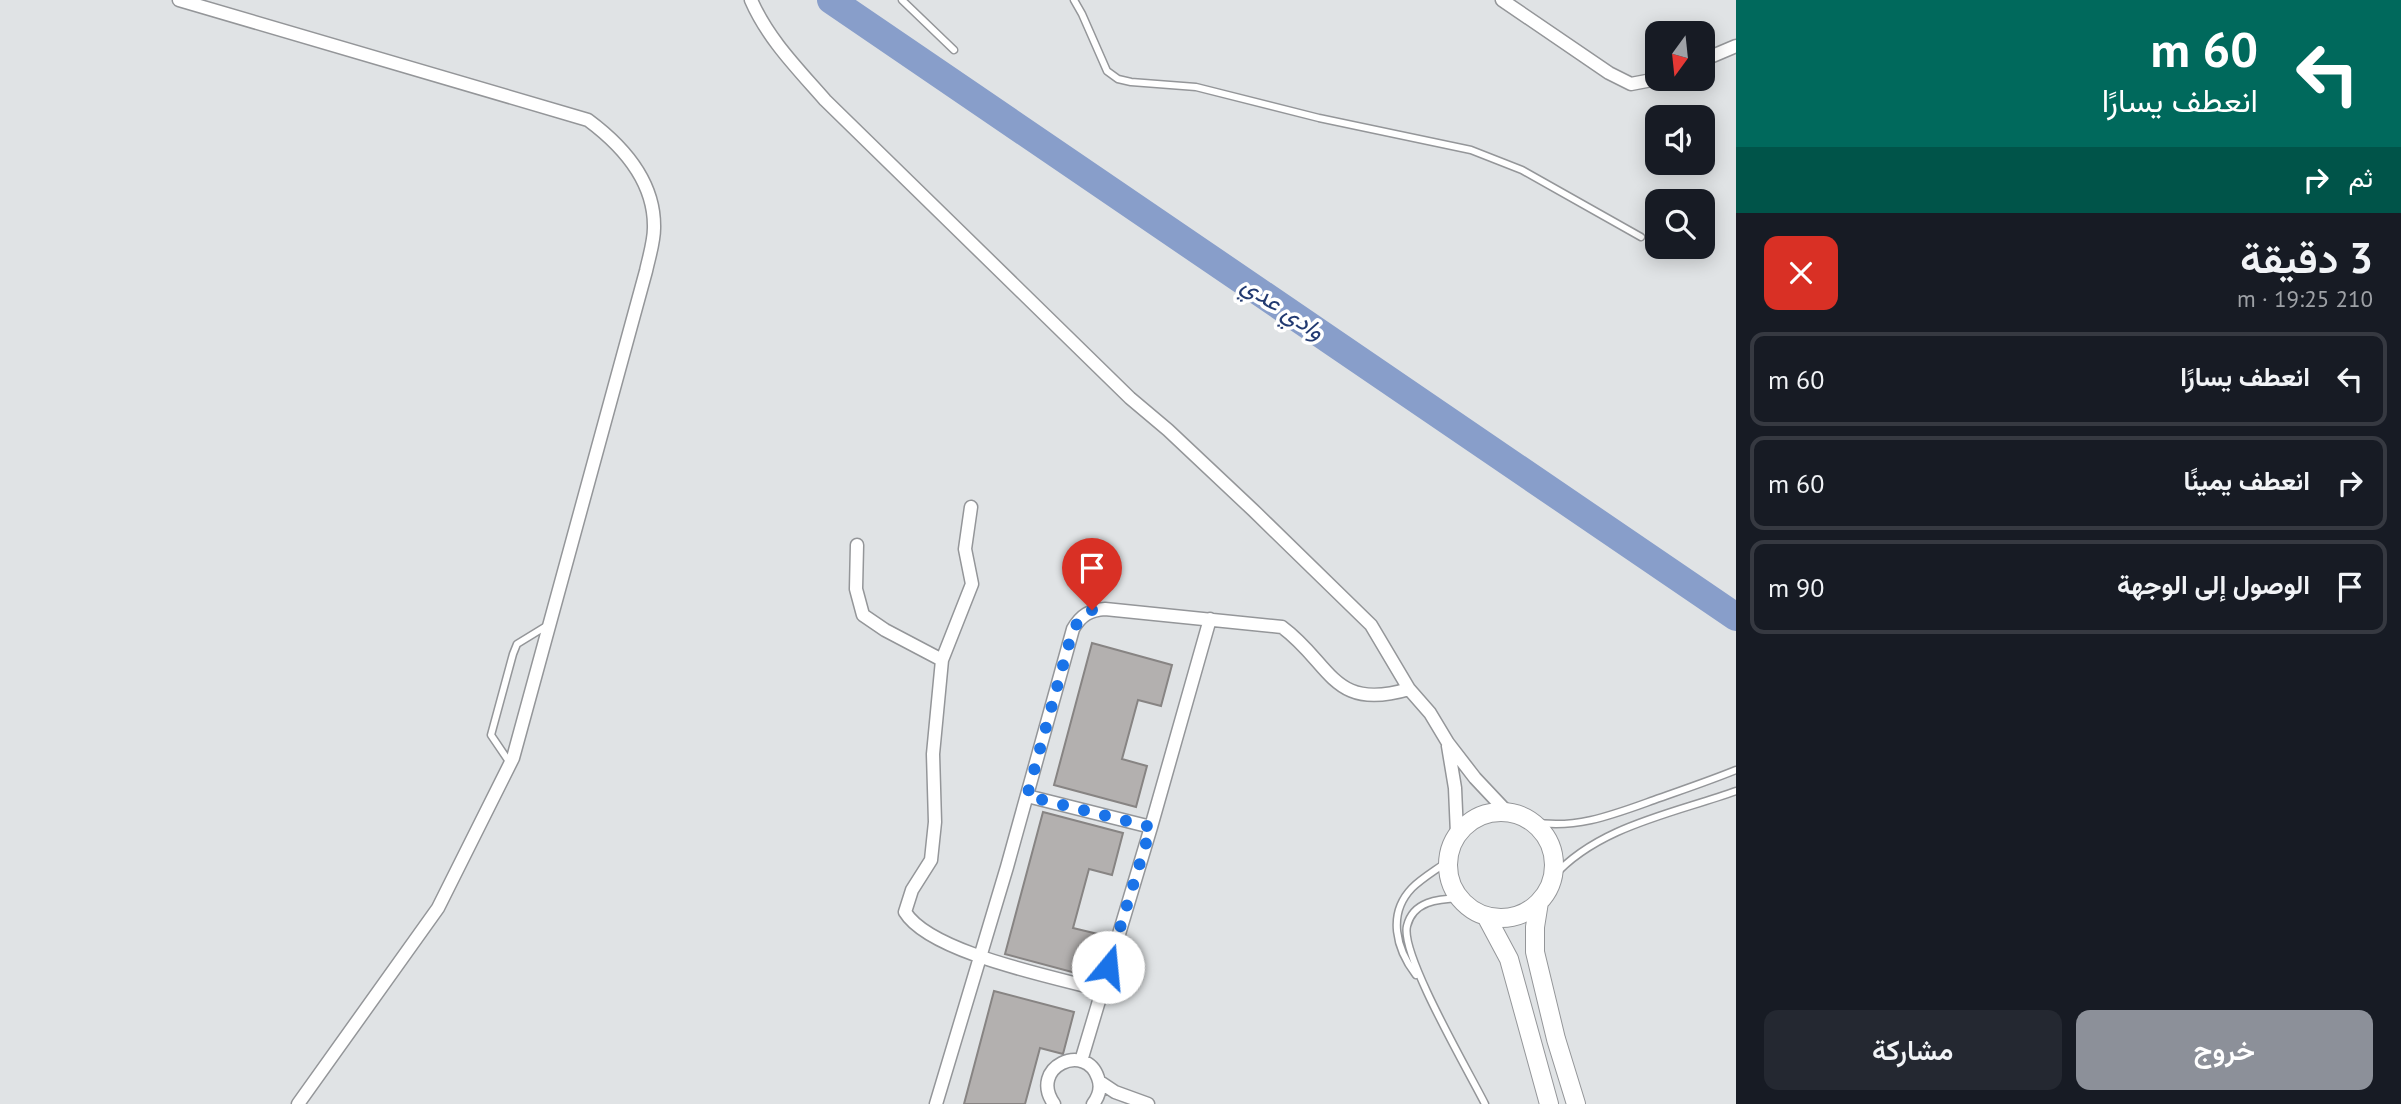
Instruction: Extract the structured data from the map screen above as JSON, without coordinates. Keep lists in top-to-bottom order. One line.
{"water":["وادي عدي"],"north":"bottom","page":{"turn":["60 m","انعطف يسارًا"],"then":"ثم","heading":["3 دقيقة","210 m · 19:25"],"list":[{"name":"انعطف يسارًا","value":"60 m"},{"name":"انعطف يمينًا","value":"60 m"},{"name":"الوصول إلى الوجهة","value":"90 m"}],"buttons":["خروج","مشاركة"]}}
